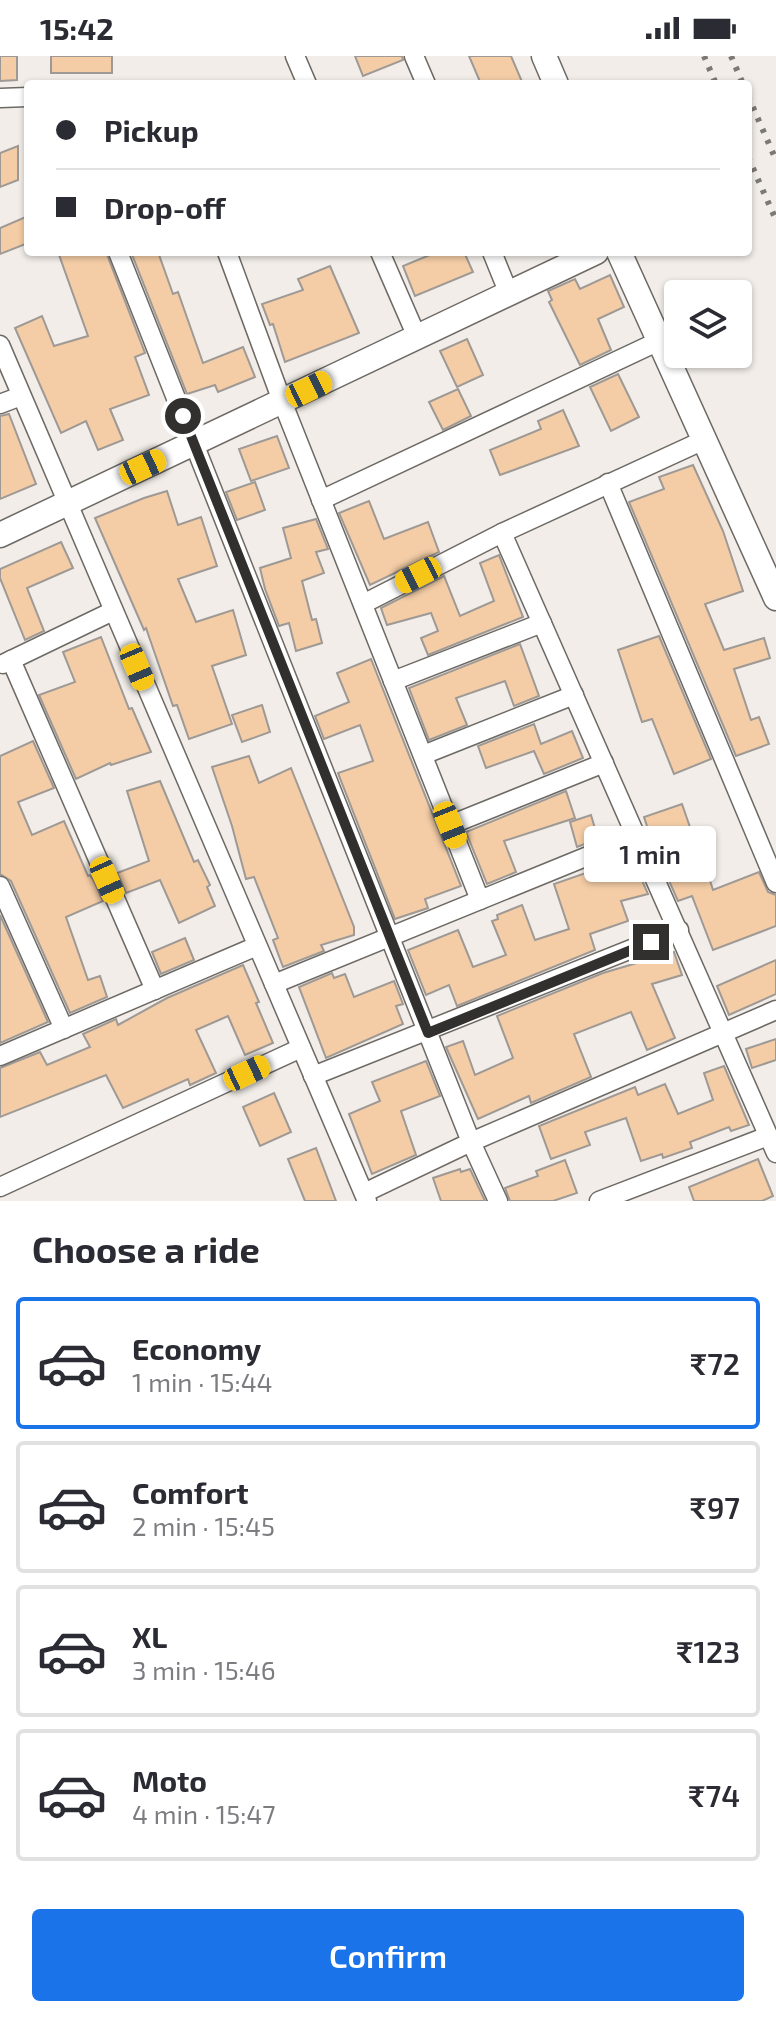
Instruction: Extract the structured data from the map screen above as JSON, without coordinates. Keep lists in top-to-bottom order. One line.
{"page":{"status":"15:42","banner":["Pickup","Drop-off"],"bubble":"1 min","heading":"Choose a ride","list":[{"name":"Economy","note":"1 min · 15:44","value":"₹72"},{"name":"Comfort","note":"2 min · 15:45","value":"₹97"},{"name":"XL","note":"3 min · 15:46","value":"₹123"},{"name":"Moto","note":"4 min · 15:47","value":"₹74"}],"buttons":"Confirm"}}
